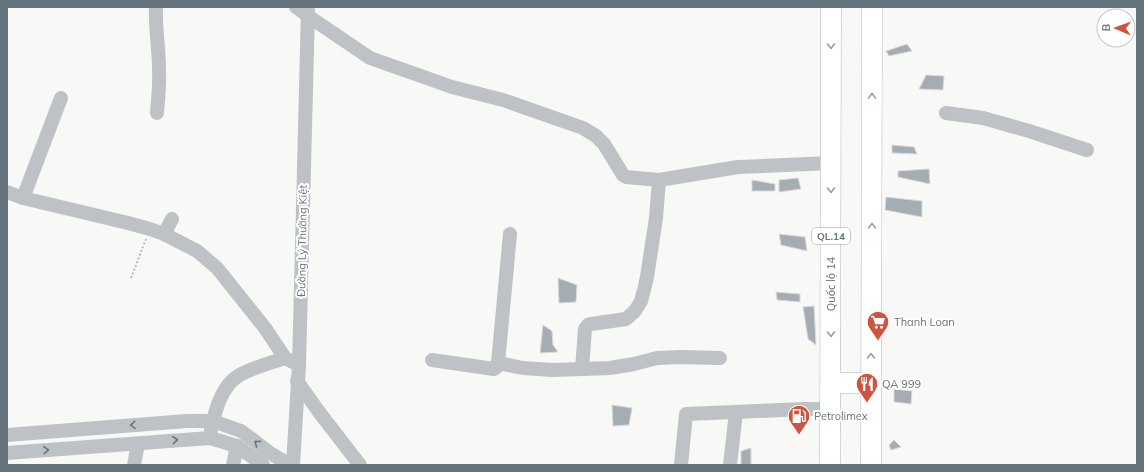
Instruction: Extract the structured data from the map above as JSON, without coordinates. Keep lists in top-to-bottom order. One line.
{"streets":{"highway":["QL.14","Quốc lộ 14"],"street":["Đường Lý Thường Kiệt"]},"places":{"supermarket":["Thanh Loan"],"restaurant":["QA 999"],"fuel station":["Petrolimex"]},"north":"left"}
